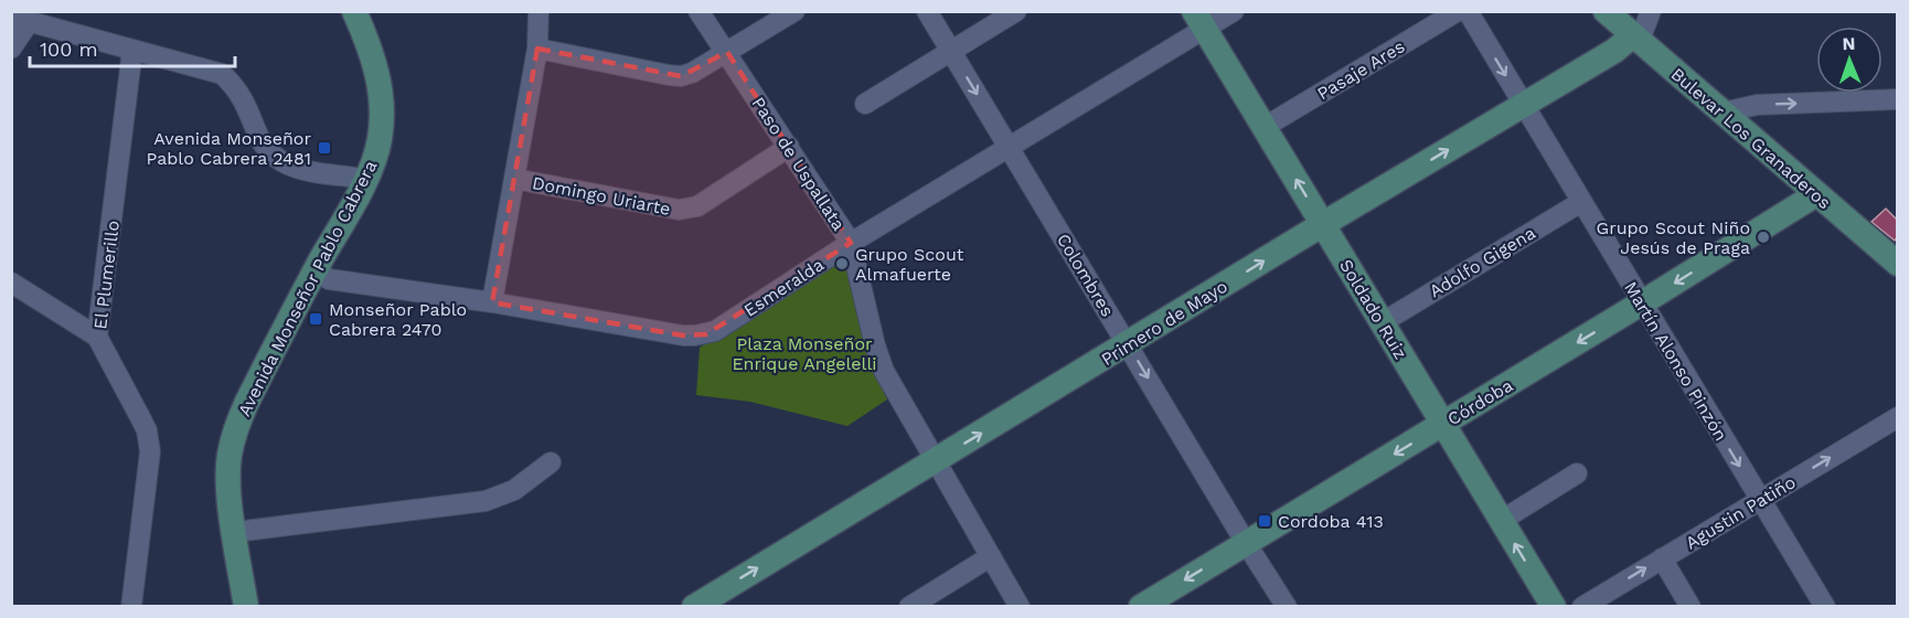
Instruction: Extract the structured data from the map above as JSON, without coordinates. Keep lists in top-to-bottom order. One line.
{"streets":{"main road":["Bulevar Los Granaderos","Avenida Monseñor Pablo Cabrera","Soldado Ruiz","Primero de Mayo","Córdoba"],"street":["Pasaje Ares","Paso de Uspallata","Domingo Uriarte","Adolfo Gigena","El Plumerillo","Colombres","Esmeralda","Martín Alonso Pinzón","Agustin Patiño"]},"crossings":[["Pasaje Ares","Soldado Ruiz"],["Bulevar Los Granaderos","Primero de Mayo"],["Bulevar Los Granaderos","Córdoba"],["Paso de Uspallata","Domingo Uriarte"],["Paso de Uspallata","Esmeralda"],["Paso de Uspallata","Primero de Mayo"],["Adolfo Gigena","Soldado Ruiz"],["Adolfo Gigena","Martín Alonso Pinzón"],["Colombres","Esmeralda"],["Colombres","Primero de Mayo"],["Colombres","Córdoba"],["Esmeralda","Avenida Monseñor Pablo Cabrera"],["Esmeralda","Soldado Ruiz"],["Soldado Ruiz","Primero de Mayo"],["Soldado Ruiz","Córdoba"],["Primero de Mayo","Martín Alonso Pinzón"],["Martín Alonso Pinzón","Córdoba"],["Martín Alonso Pinzón","Agustin Patiño"]],"one_way":["Colombres","Primero de Mayo","Martín Alonso Pinzón","Córdoba","Agustin Patiño"],"parks":["Plaza Monseñor Enrique Angelelli"],"places":{"transit":["Avenida Monseñor Pablo Cabrera 2481","Monseñor Pablo Cabrera 2470","Cordoba 413"],"other":["Grupo Scout Niño Jesús de Praga","Grupo Scout Almafuerte"]},"scale_bar":"100 m","north":"top"}
